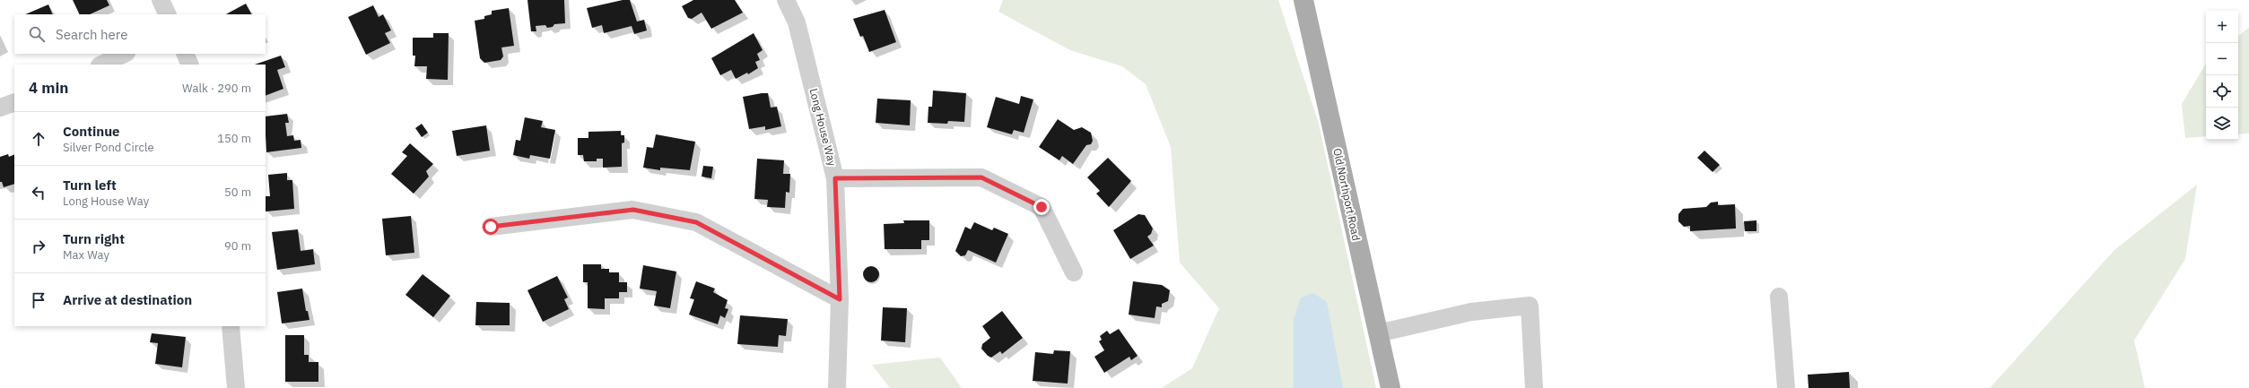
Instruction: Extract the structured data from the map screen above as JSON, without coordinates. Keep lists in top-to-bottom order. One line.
{"streets":{"main road":["Old Northport Road"],"street":["Long House Way"]},"page":{"map_buttons":["+","−"],"search":"Search here","heading":["4 min","Walk · 290 m"],"list":[["Continue","Silver Pond Circle","150 m"],["Turn left","Long House Way","50 m"],["Turn right","Max Way","90 m"],"Arrive at destination"]}}
